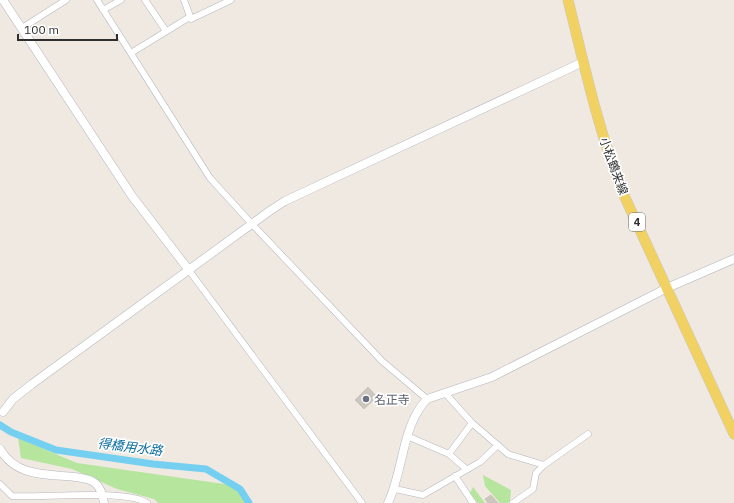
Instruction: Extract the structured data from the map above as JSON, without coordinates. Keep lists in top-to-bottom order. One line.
{"streets":{"main road":["小松鶴来線","4"]},"water":["得橋用水路"],"places":["名正寺"],"scale_bar":"100 m"}
